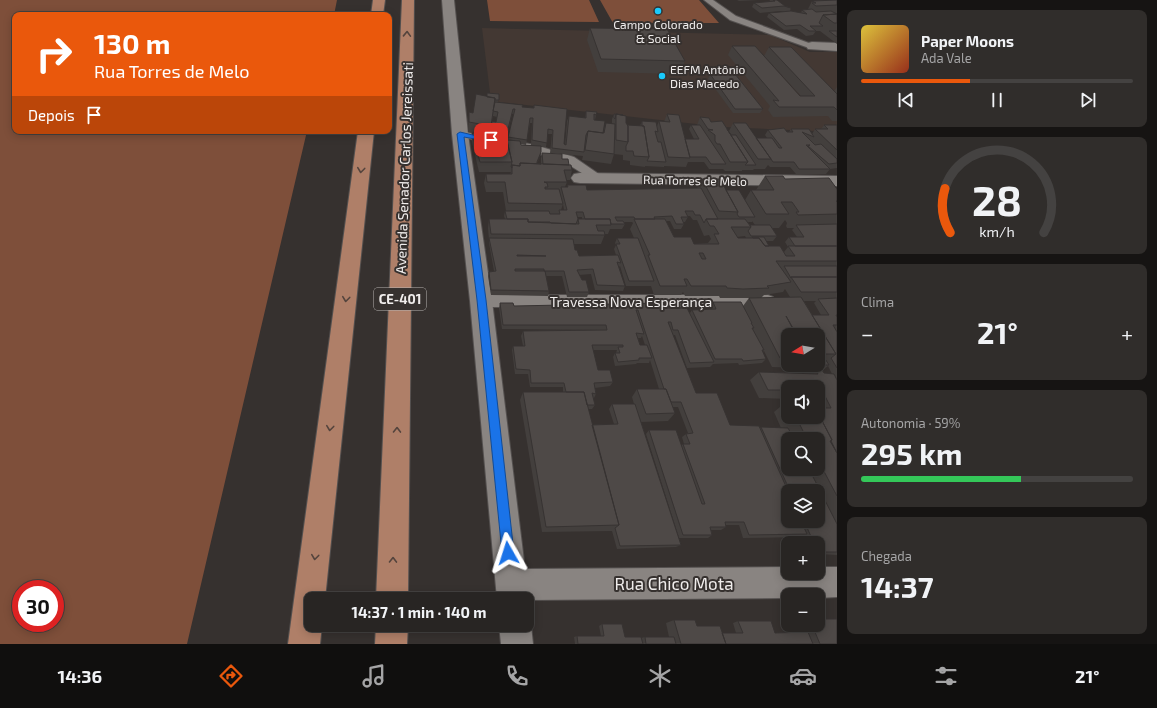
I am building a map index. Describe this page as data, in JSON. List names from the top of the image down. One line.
{"streets":{"main road":["Avenida Senador Carlos Jereissati","CE-401"],"street":["Rua Torres de Melo","Rua Chico Mota"],"lane":["Travessa Nova Esperança"]},"places":["Campo Colorado & Social","EEFM Antônio Dias Macedo"],"north":"left","page":{"turn":["130 m","Rua Torres de Melo"],"song":["Paper Moons","Ada Vale"],"then":"Depois","tile":["Clima",["Autonomia · 59%","295 km"],["Chegada","14:37"]],"heat":["−","21°","+"],"map_buttons":["+","−"],"limit":"30","trip":"14:37 · 1 min · 140 m","tabs":["14:36","21°"],"gauge":["28","km/h"]}}
